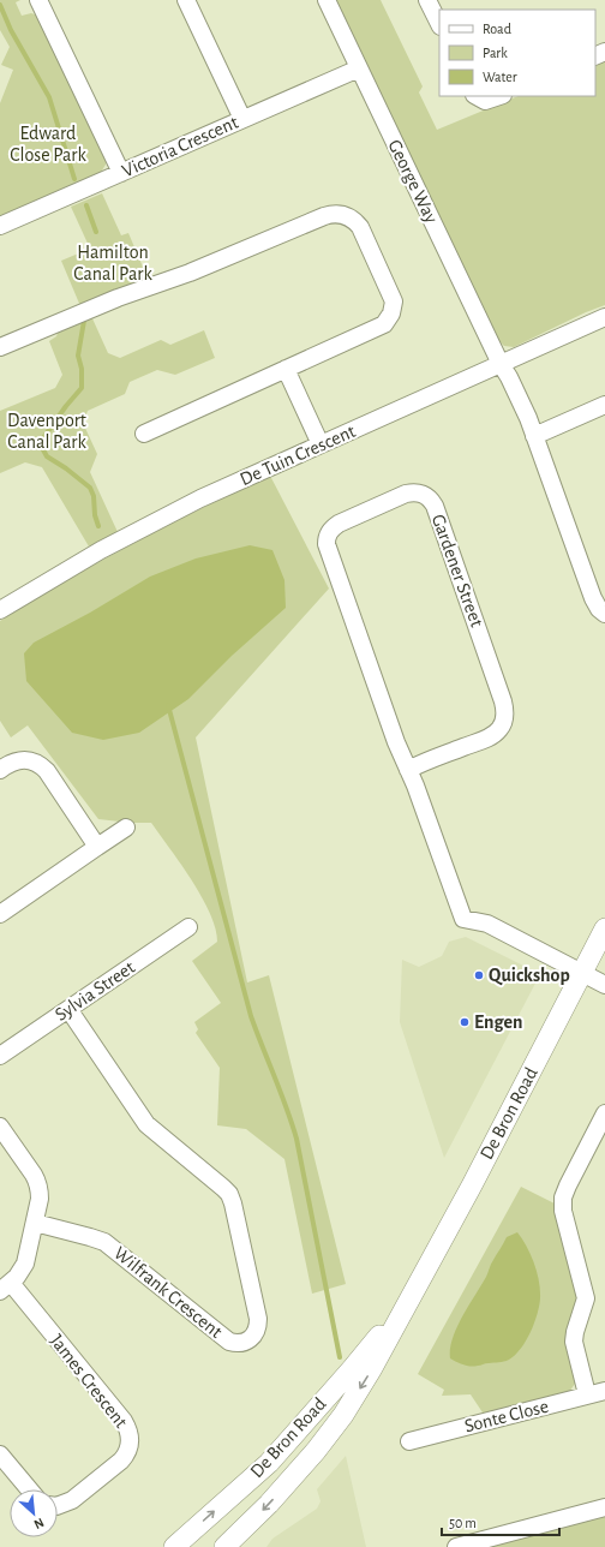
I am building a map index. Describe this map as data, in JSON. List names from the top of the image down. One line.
{"streets":{"street":["Victoria Crescent","George Way","De Tuin Crescent","Gardener Street","Sylvia Street","De Bron Road","Wilfrank Crescent","James Crescent","Sonte Close"]},"crossings":[["Victoria Crescent","George Way"],["George Way","De Tuin Crescent"],["Gardener Street","De Bron Road"],["Sylvia Street","Wilfrank Crescent"]],"parks":["Edward Close Park","Hamilton Canal Park","Davenport Canal Park"],"places":["Quickshop","Engen"],"legend":["Road","Park","Water"],"scale_bar":"50 m","north":"bottom right"}
